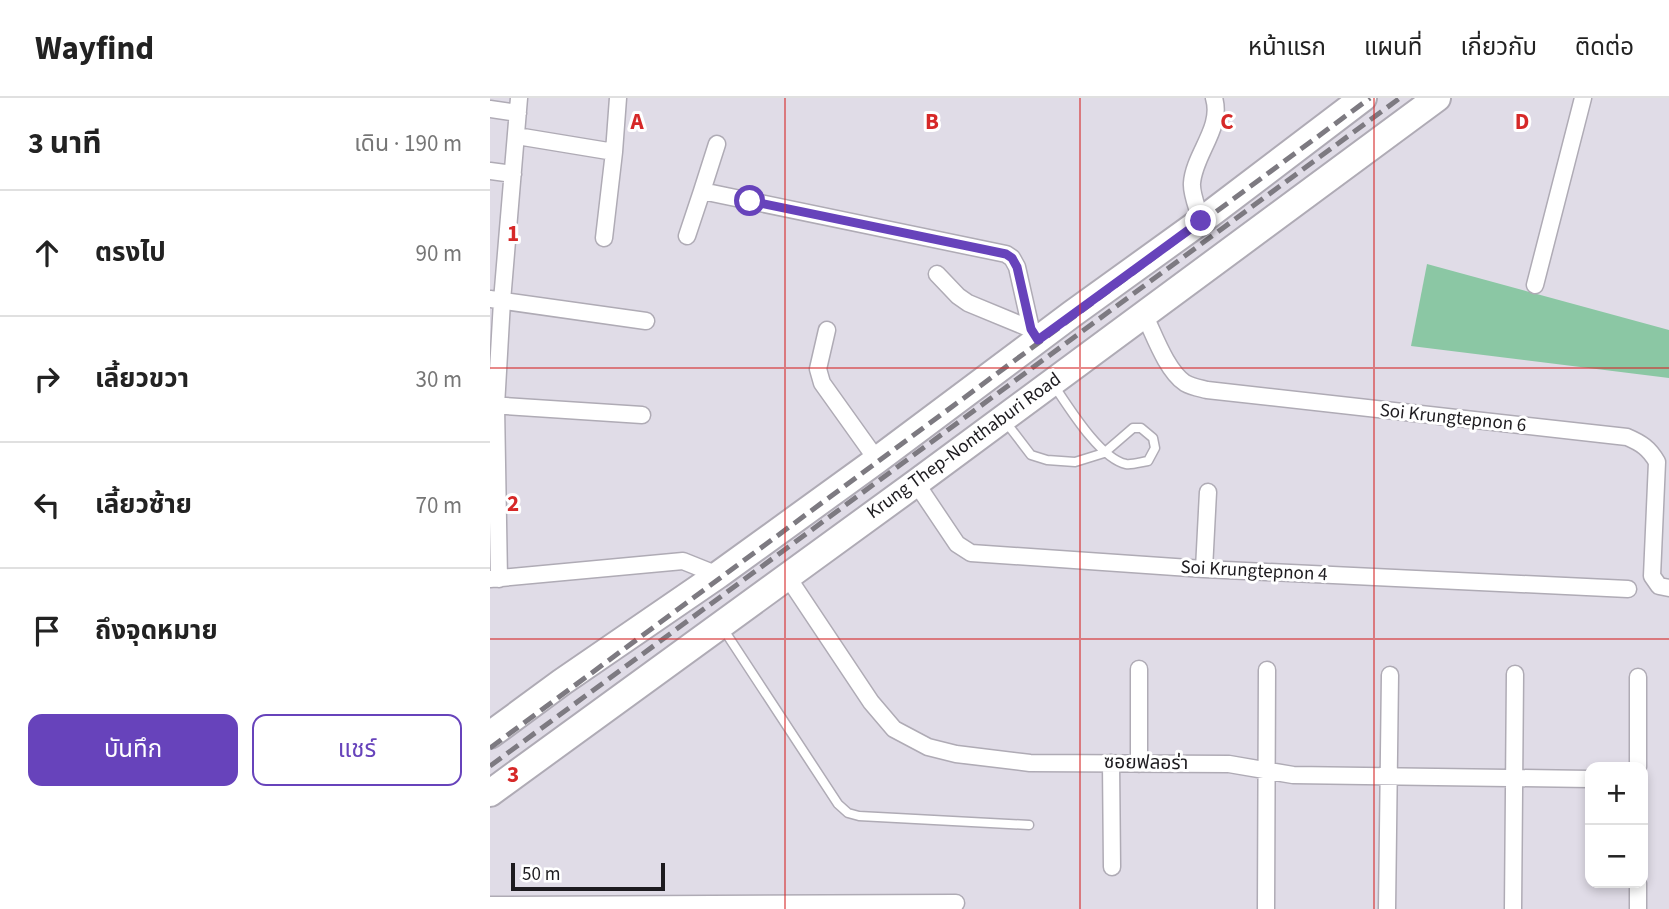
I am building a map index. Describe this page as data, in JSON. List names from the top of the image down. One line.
{"streets":{"main road":["Krung Thep-Nonthaburi Road"],"street":["Soi Krungtepnon 6","Soi Krungtepnon 4","ซอยฟลอร่า"]},"crossings":[["Soi Krungtepnon 6","Krung Thep-Nonthaburi Road"],["Krung Thep-Nonthaburi Road","Soi Krungtepnon 4"],["Krung Thep-Nonthaburi Road","ซอยฟลอร่า"]],"scale_bar":"50 m","page":{"header":"Wayfind","nav":["หน้าแรก","แผนที่","เกี่ยวกับ","ติดต่อ"],"heading":["3 นาที","เดิน · 190 m"],"list":[["ตรงไป","90 m"],["เลี้ยวขวา","30 m"],["เลี้ยวซ้าย","70 m"],"ถึงจุดหมาย"],"buttons":["บันทึก","แชร์"],"map_buttons":["+","−"],"scale":"50 m"},"grid":{"columns":["A","B","C","D"],"rows":["1","2","3"]}}
